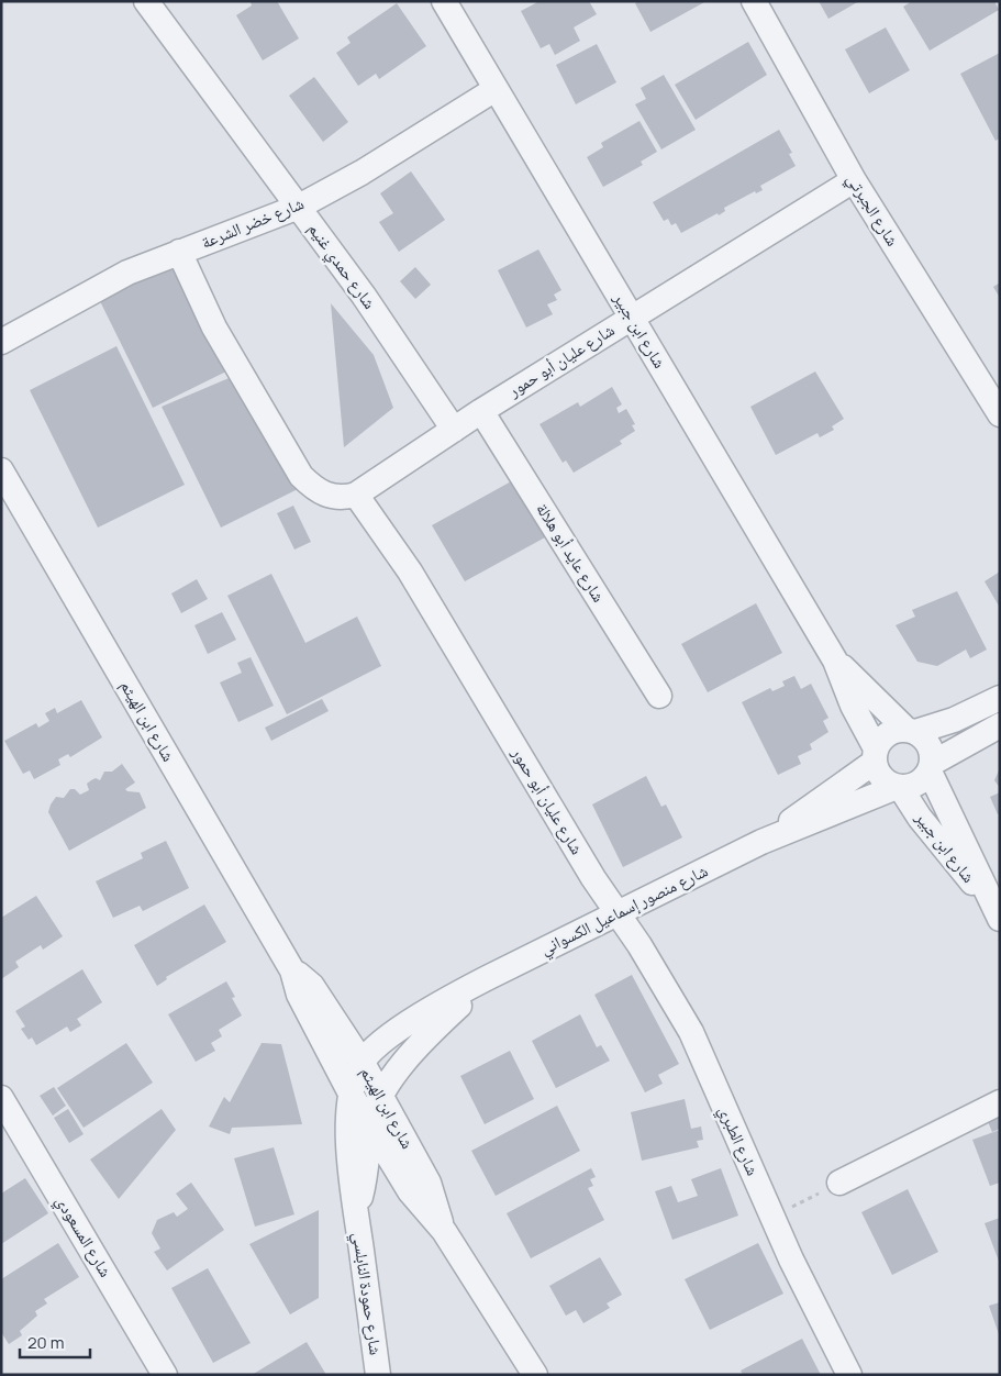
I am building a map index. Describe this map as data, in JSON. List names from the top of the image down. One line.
{"streets":{"street":["شارع الجبرتي","شارع خضر الشرعة","شارع حمدي غنيم","شارع ابن جبير","شارع عليان أبو حمور","شارع عايد أبو هلالة","شارع ابن الهيثم","شارع منصور إسماعيل الكسواني","شارع الطبري","شارع المسعودي","شارع حمودة النابلسي"]},"crossings":[["شارع الجبرتي","شارع عليان أبو حمور"],["شارع خضر الشرعة","شارع حمدي غنيم"],["شارع خضر الشرعة","شارع ابن جبير"],["شارع حمدي غنيم","شارع عليان أبو حمور"],["شارع ابن جبير","شارع عليان أبو حمور"],["شارع ابن جبير","شارع منصور إسماعيل الكسواني"],["شارع عليان أبو حمور","شارع عايد أبو هلالة"],["شارع عليان أبو حمور","شارع منصور إسماعيل الكسواني"],["شارع عليان أبو حمور","شارع الطبري"],["شارع ابن الهيثم","شارع منصور إسماعيل الكسواني"],["شارع ابن الهيثم","شارع حمودة النابلسي"],["شارع منصور إسماعيل الكسواني","شارع الطبري"],["شارع منصور إسماعيل الكسواني","شارع حمودة النابلسي"]],"scale_bar":"20 m"}
